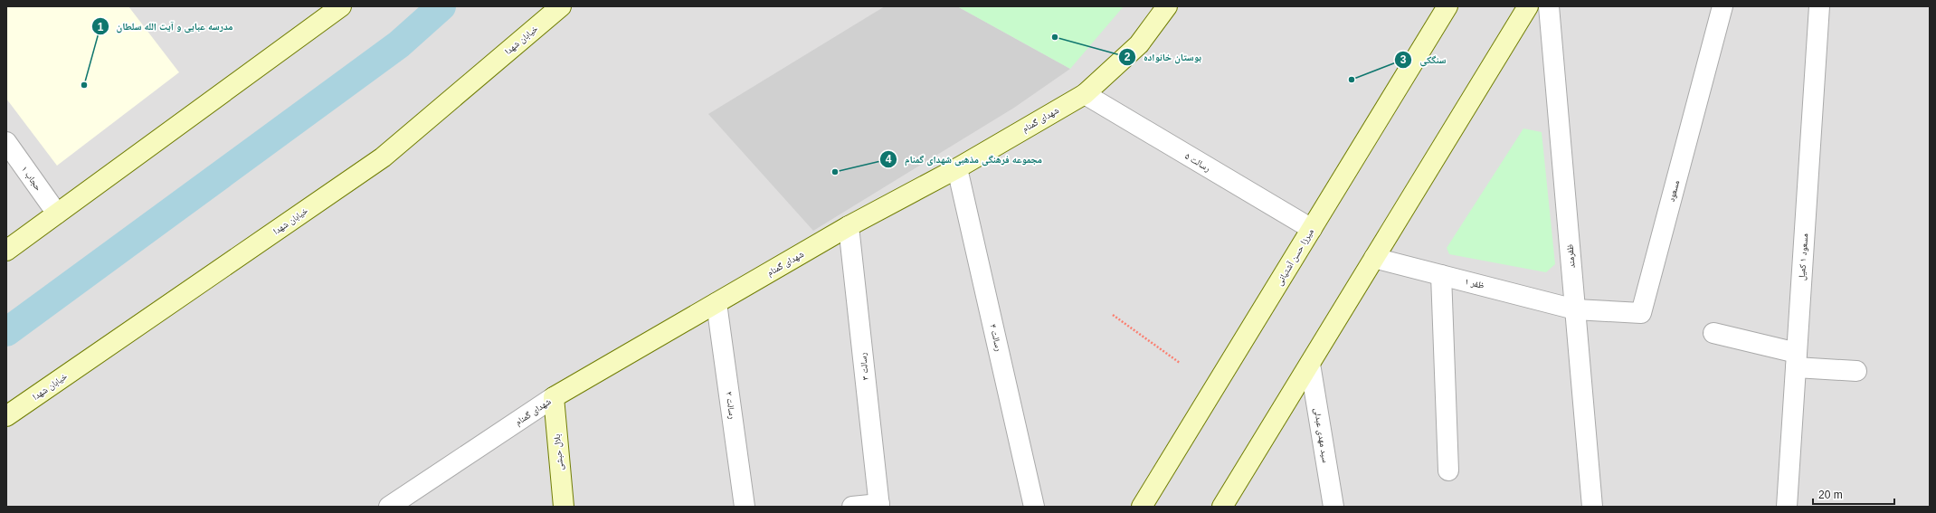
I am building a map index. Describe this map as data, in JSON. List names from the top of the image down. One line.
{"streets":{"main road":["خیابان شهدا","شهدای گمنام","میرزا حسن آشتیانی","بلال حبشی"],"street":["رسالت ۵","حجاب ۱","مسعود","ظفرمند","مسعود ۱ کمیل","ظفر ۱","رسالت ۴","رسالت ۳","رسالت ۲","سید مهدی عبدلی"]},"crossings":[["شهدای گمنام","رسالت ۵"],["شهدای گمنام","رسالت ۴"],["شهدای گمنام","رسالت ۳"],["شهدای گمنام","رسالت ۲"],["شهدای گمنام","بلال حبشی"],["رسالت ۵","میرزا حسن آشتیانی"],["مسعود","ظفرمند"],["مسعود","ظفر ۱"],["ظفرمند","ظفر ۱"]],"places":["بوستان خانواده","سنگکی","مدرسه عبایی و آیت الله سلطان","مجموعه فرهنگی مذهبی شهدای گمنام"],"scale_bar":"20 m"}
